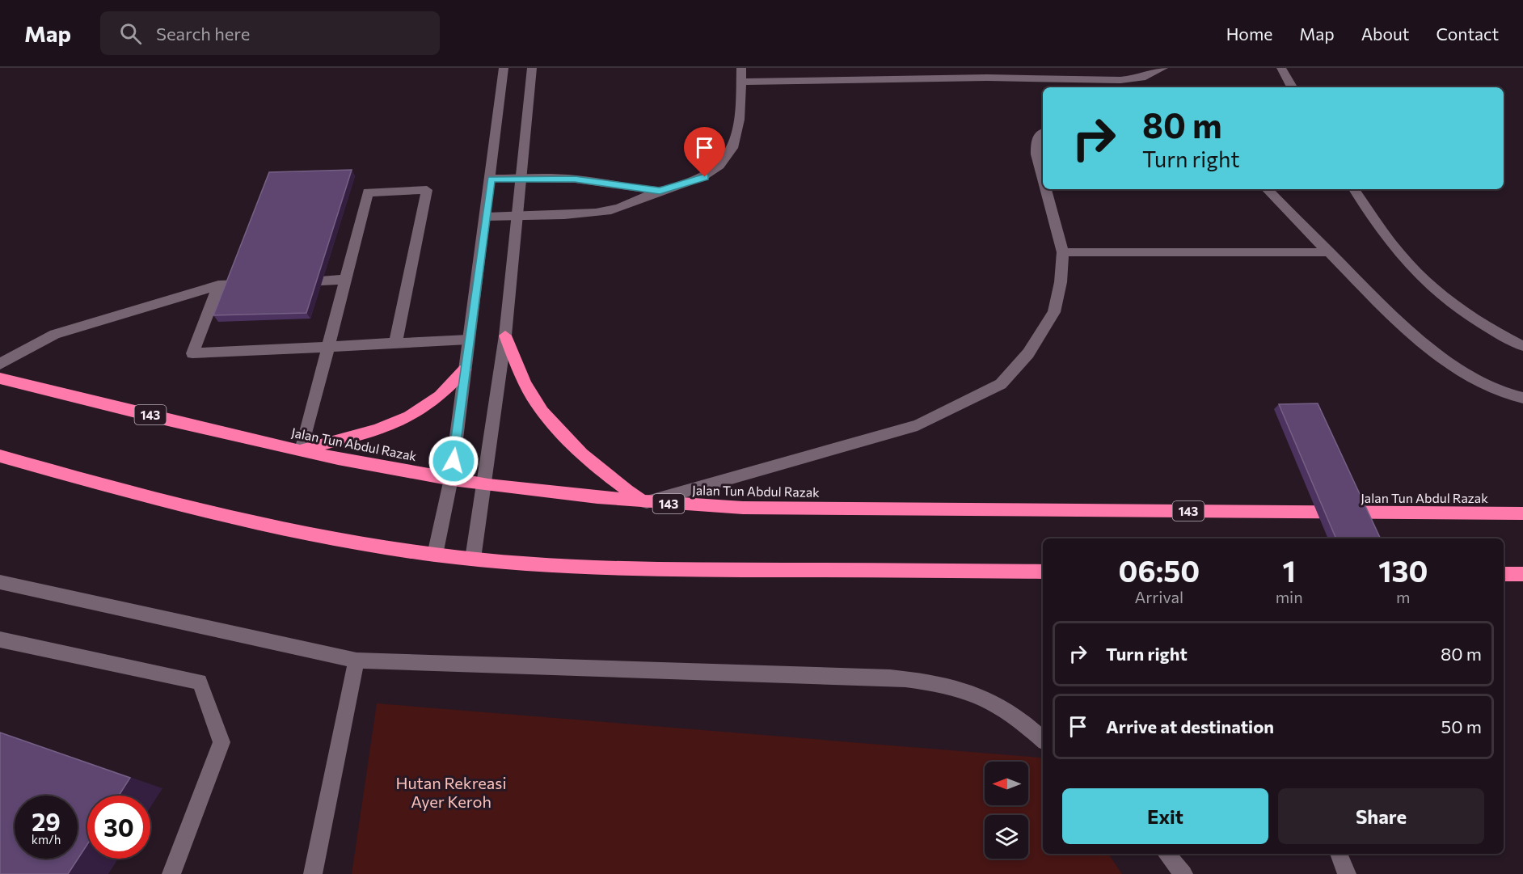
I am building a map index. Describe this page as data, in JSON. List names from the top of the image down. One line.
{"streets":{"highway":["143","Jalan Tun Abdul Razak"]},"parks":["Hutan Rekreasi Ayer Keroh"],"north":"left","page":{"header":"Map","search":"Search here","nav":["Home","Map","About","Contact"],"turn":["80 m","Turn right"],"eta":["06:50","Arrival","1","min","130","m"],"list":[{"name":"Turn right","value":"80 m"},{"name":"Arrive at destination","value":"50 m"}],"buttons":["Exit","Share"],"speed":"29 km/h","limit":"30"}}
